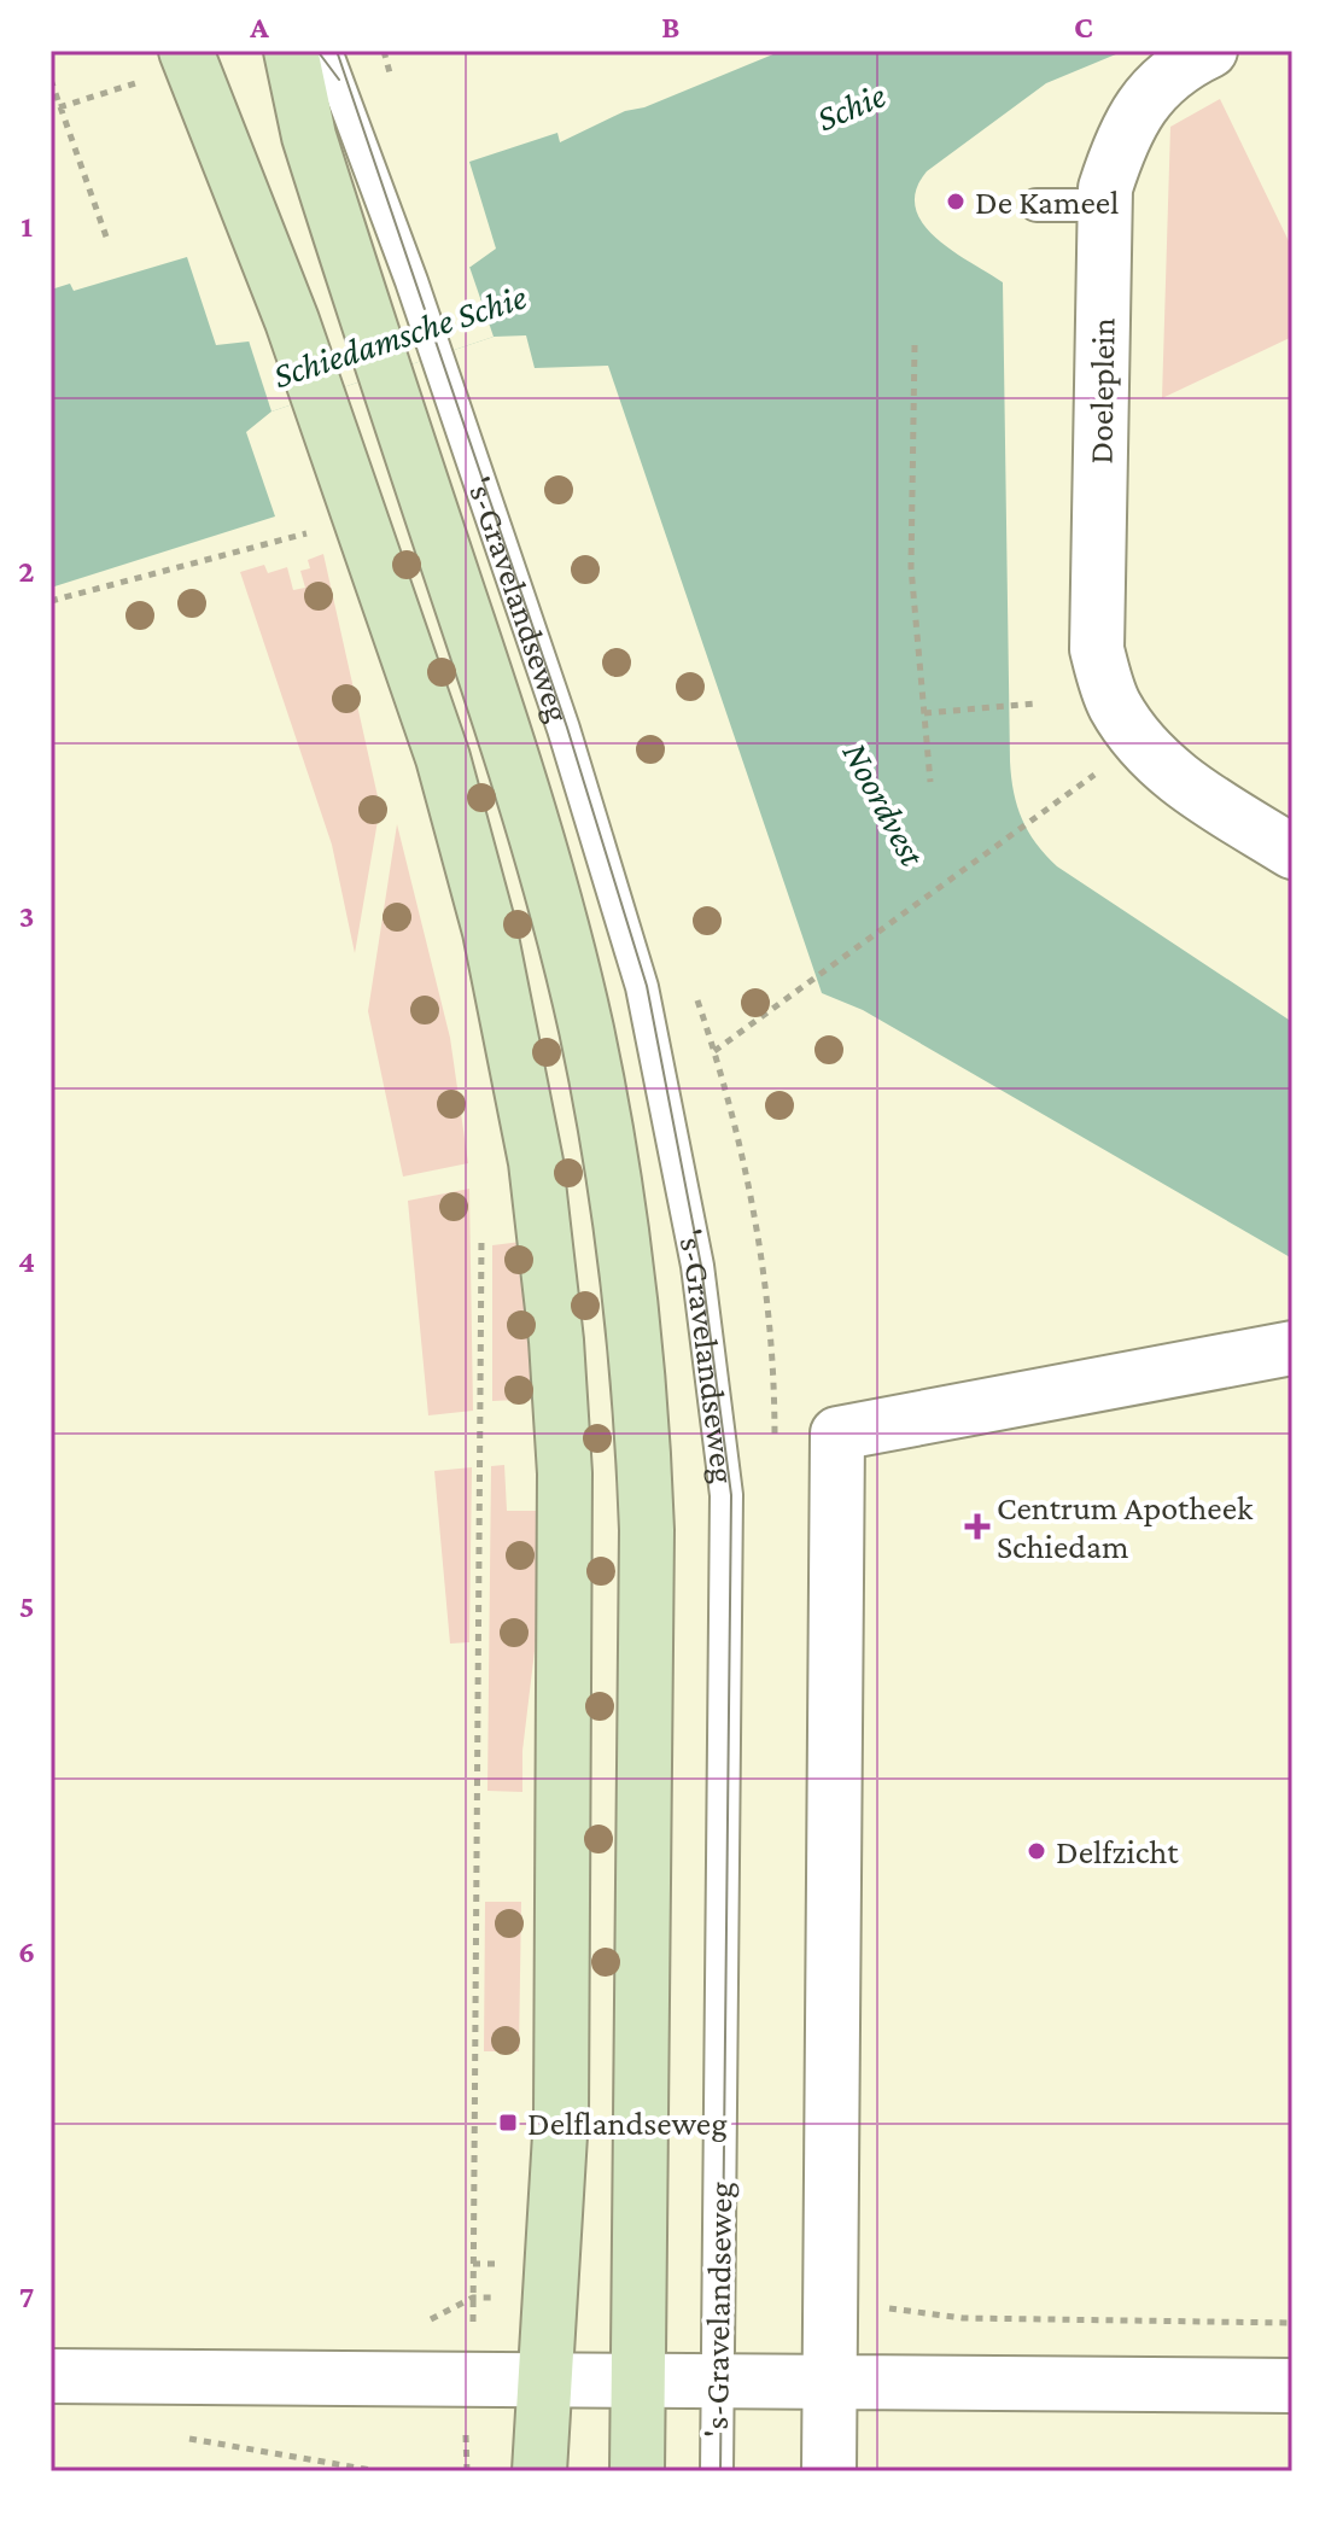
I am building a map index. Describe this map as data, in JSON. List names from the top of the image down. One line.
{"streets":{"main road":["'s-Gravelandseweg"],"street":["Doeleplein"]},"water":["Schie","Schiedamsche Schie","Noordvest"],"places":{"other":["De Kameel","Delfzicht"],"health":["Centrum Apotheek Schiedam"],"transit":["Delflandseweg"]},"grid":{"columns":["A","B","C"],"rows":["1","2","3","4","5","6","7"]}}
